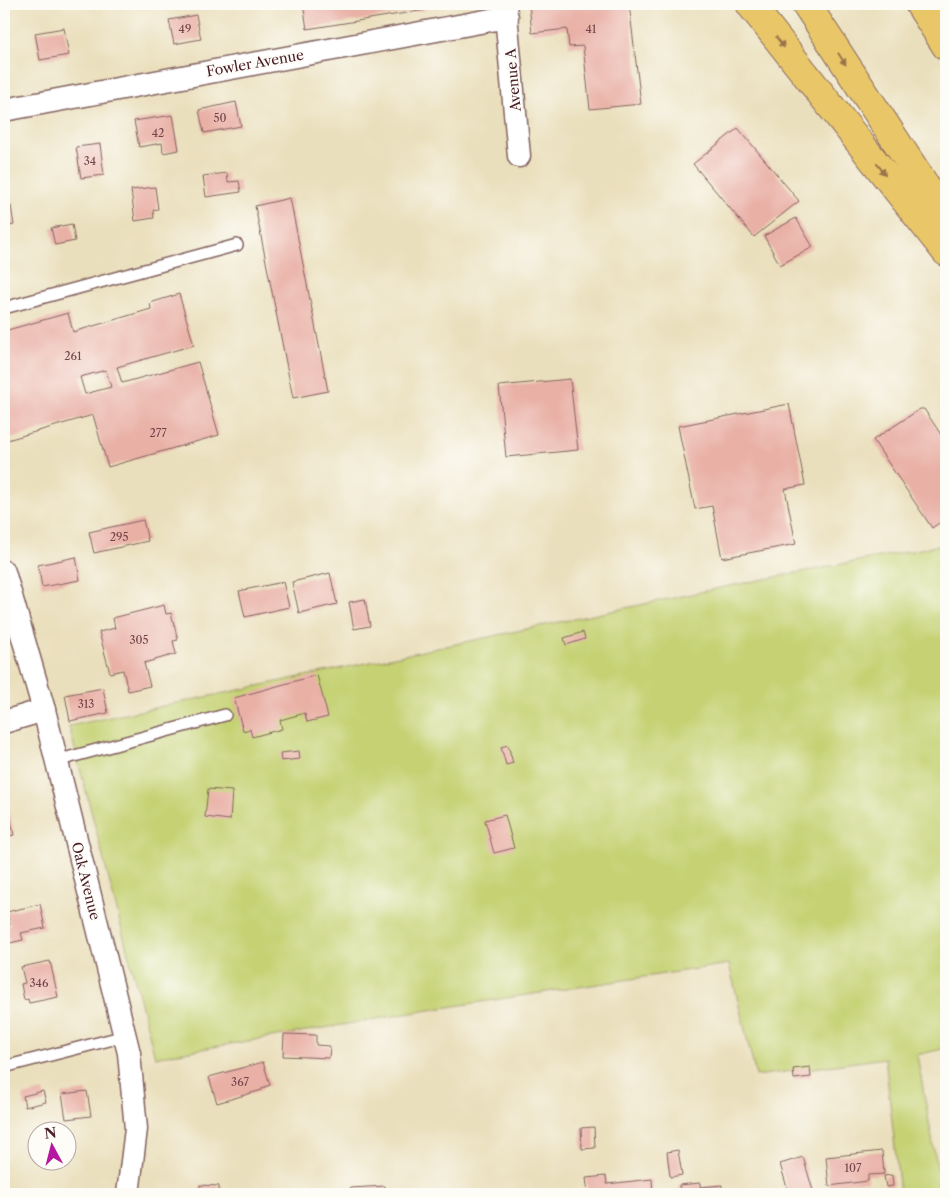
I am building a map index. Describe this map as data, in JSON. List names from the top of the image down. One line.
{"streets":{"street":["Fowler Avenue","Avenue A","Oak Avenue"]},"crossings":[["Fowler Avenue","Avenue A"]],"house_numbers":["49","41","50","42","34","261","277","295","305","313","346","367","107"],"north":"top"}
